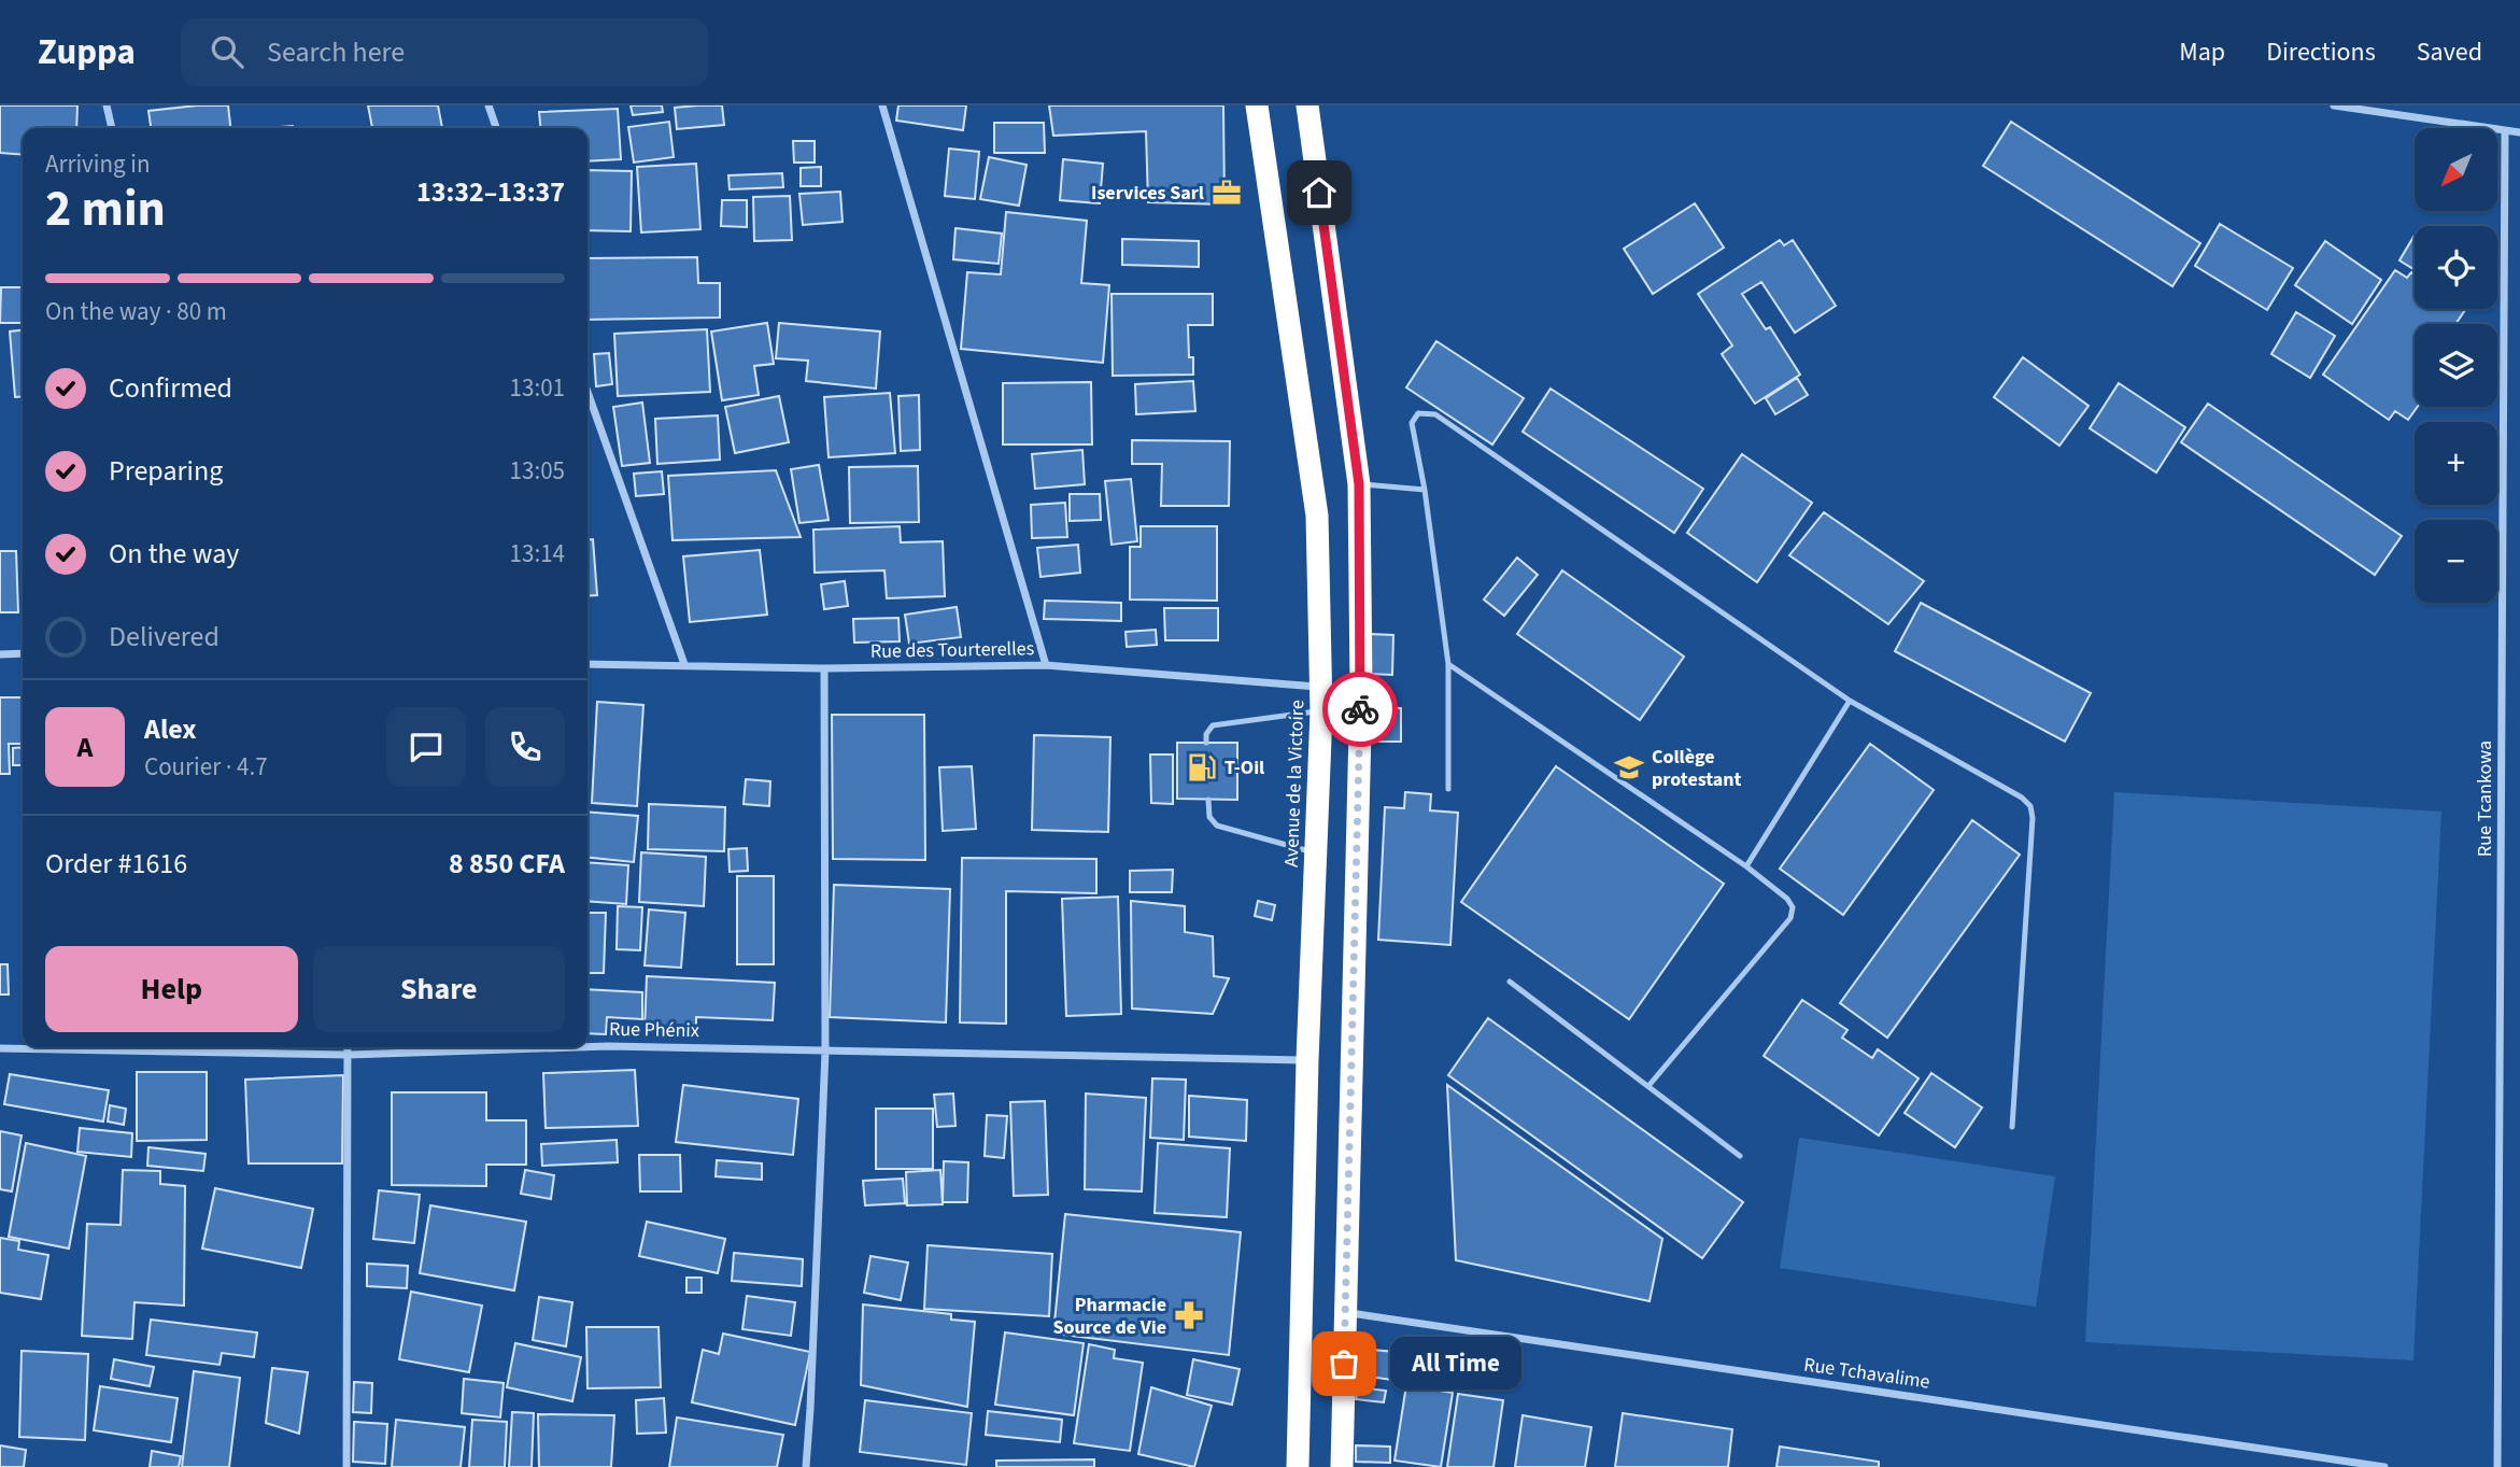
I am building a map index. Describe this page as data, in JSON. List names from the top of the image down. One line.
{"streets":{"highway":["Avenue de la Victoire"],"street":["Rue des Tourterelles","Rue Tcankowa","Rue Phénix","Rue Tchavalime"]},"crossings":[["Rue des Tourterelles","Avenue de la Victoire"],["Avenue de la Victoire","Rue Phénix"]],"places":{"office":["Iservices Sarl"],"fuel station":["T-Oil"],"school or university":["Collège protestant"],"pharmacy":["Pharmacie Source de Vie"],"other":["All Time"]},"north":"bottom left","page":{"header":"Zuppa","search":"Search here","nav":["Map","Directions","Saved"],"map_buttons":["+","−"],"heading":["2 min","Arriving in","13:32–13:37"],"panel":["Alex","Courier · 4.7","Order #1616","8 850 CFA"],"bar":"On the way · 80 m","list":[["Confirmed","13:01"],["Preparing","13:05"],["On the way","13:14"],"Delivered"],"round":"A","buttons":["Help","Share"],"bubble":"All Time"}}
